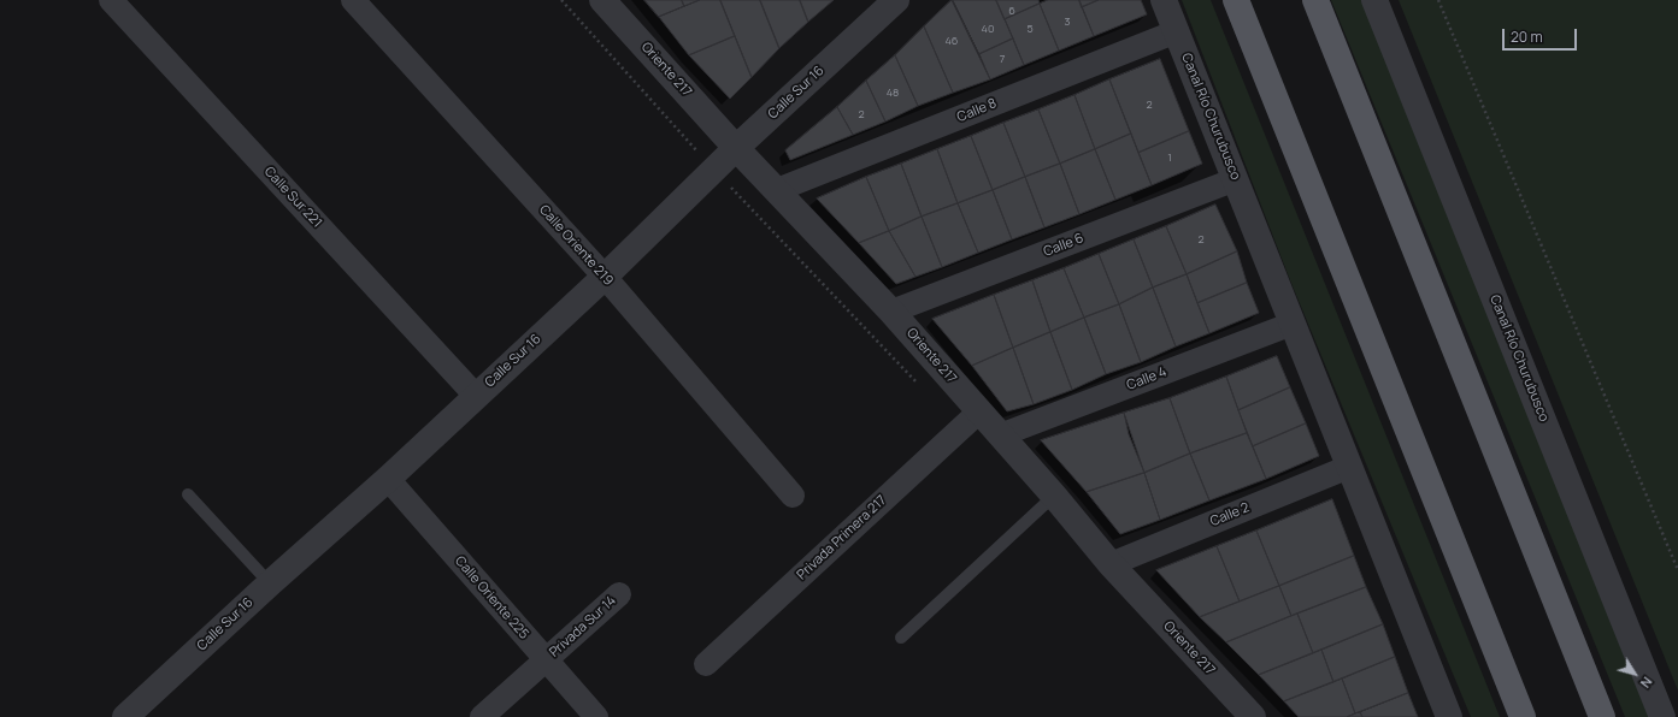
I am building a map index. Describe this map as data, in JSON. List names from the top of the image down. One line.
{"streets":{"street":["Oriente 217","Calle Sur 16","Calle 8","Canal Río Churubusco","Calle Sur 221","Calle Oriente 219","Calle 6","Calle 4","Calle 2","Privada Primera 217","Calle Oriente 225","Privada Sur 14"]},"crossings":[["Oriente 217","Calle Sur 16"],["Oriente 217","Calle 8"],["Oriente 217","Calle 6"],["Oriente 217","Calle 4"],["Oriente 217","Calle 2"],["Oriente 217","Privada Primera 217"],["Calle Sur 16","Calle Sur 221"],["Calle Sur 16","Calle Oriente 219"],["Calle Sur 16","Calle Oriente 225"],["Calle 8","Canal Río Churubusco"],["Canal Río Churubusco","Calle 6"],["Canal Río Churubusco","Calle 4"],["Canal Río Churubusco","Calle 2"],["Calle Oriente 225","Privada Sur 14"]],"house_numbers":["6","3","40","5","46","7","48","2","2","1","2"],"scale_bar":"20 m","north":"bottom right"}
